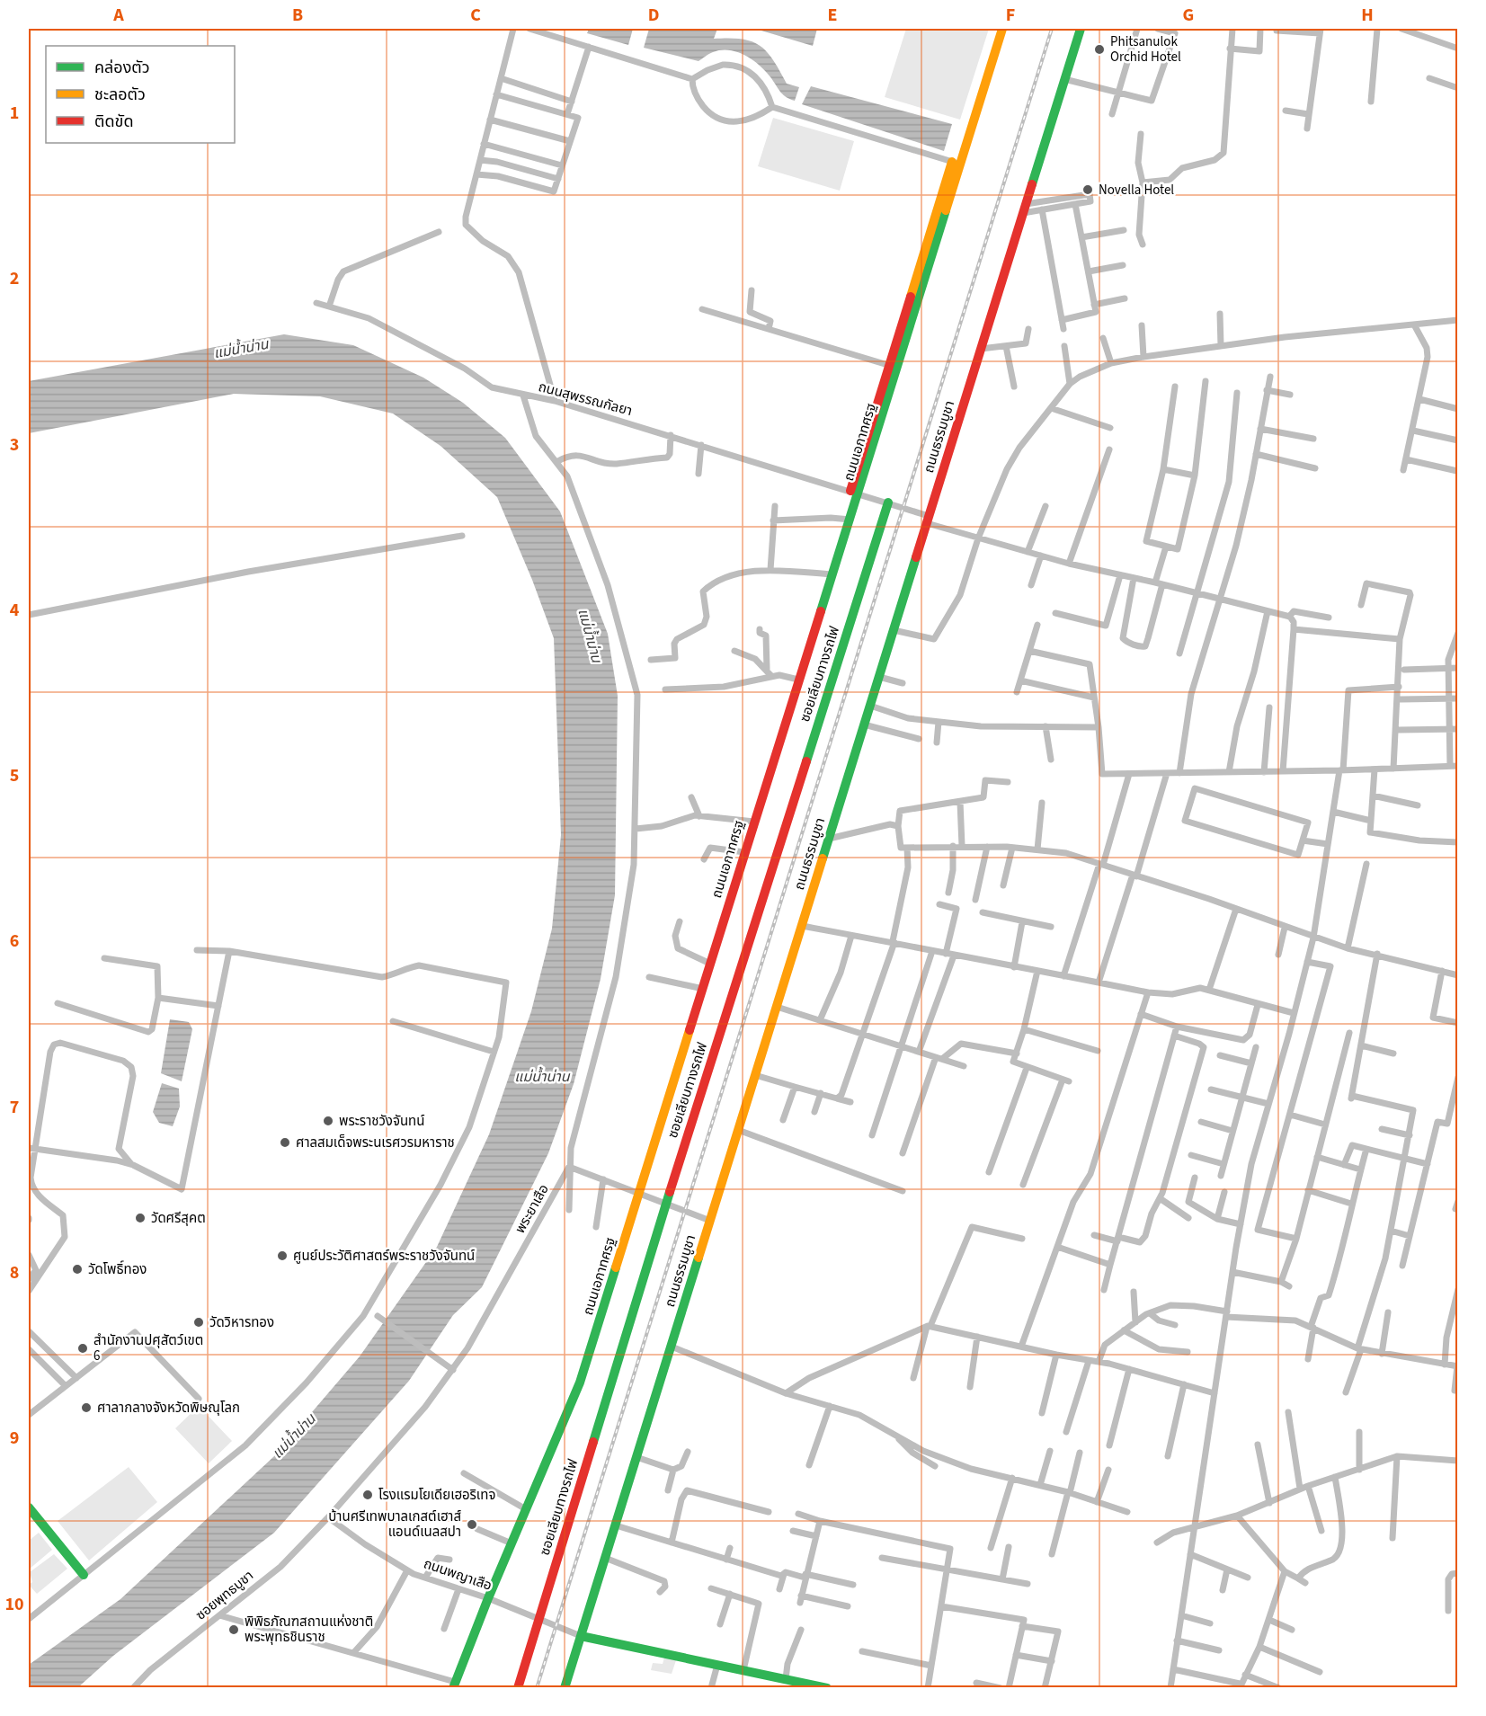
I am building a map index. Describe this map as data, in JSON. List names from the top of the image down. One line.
{"streets":{"main road":["ถนนธรรมบูชา","ถนนเอกาทศรฐ","ซอยเลียบทางรถไฟ","ถนนพญาเสือ"],"street":["ถนนสุพรรณกัลยา","พระยาเสือ","ซอยพุทธบูชา"]},"crossings":[["ถนนสุพรรณกัลยา","ถนนธรรมบูชา"],["ถนนสุพรรณกัลยา","ถนนเอกาทศรฐ"],["ถนนสุพรรณกัลยา","ซอยเลียบทางรถไฟ"],["ถนนธรรมบูชา","ถนนพญาเสือ"],["ถนนเอกาทศรฐ","ถนนพญาเสือ"],["ซอยเลียบทางรถไฟ","ถนนพญาเสือ"],["ถนนพญาเสือ","ซอยพุทธบูชา"]],"water":["แม่น้ำน่าน"],"places":["Phitsanulok Orchid Hotel","Novella Hotel","พระราชวังจันทน์","ศาลสมเด็จพระนเรศวรมหาราช","วัดศรีสุคต","ศูนย์ประวัติศาสตร์พระราชวังจันทน์","วัดโพธิ์ทอง","วัดวิหารทอง","สำนักงานปศุสัตว์เขต 6","ศาลากลางจังหวัดพิษณุโลก","โรงแรมโยเดียเฮอริเทจ","บ้านศรีเทพบาลเกสต์เฮาส์ แอนด์เนลสปา","พิพิธภัณฑสถานแห่งชาติ พระพุทธชินราช"],"legend":["คล่องตัว","ชะลอตัว","ติดขัด"],"grid":{"columns":["A","B","C","D","E","F","G","H"],"rows":["1","2","3","4","5","6","7","8","9","10"]}}
